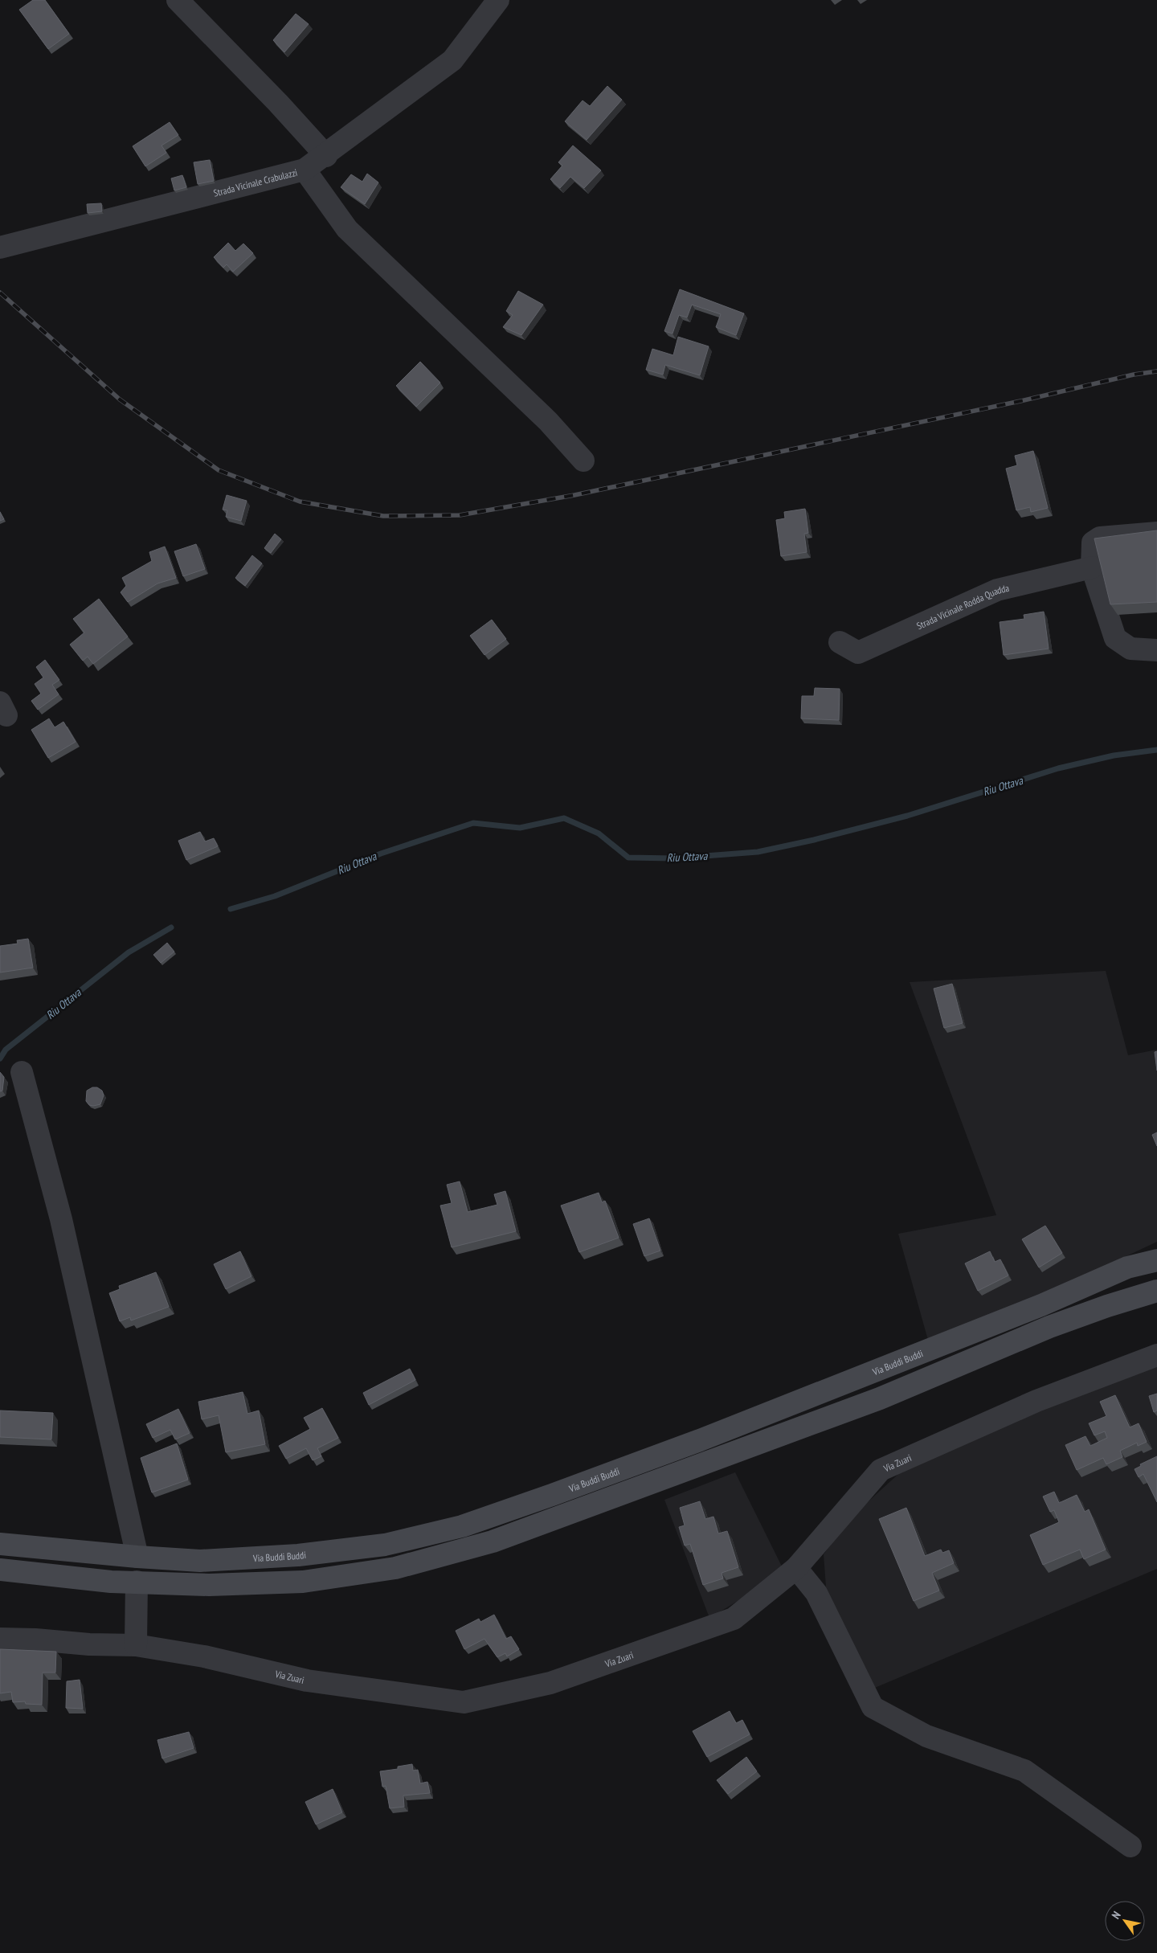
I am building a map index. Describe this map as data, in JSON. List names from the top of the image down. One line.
{"streets":{"main road":["Via Buddi Buddi"],"street":["Strada Vicinale Crabulazzi","Strada Vicinale Rodda Quadda","Via Zuari"]},"water":["Riu Ottava"],"north":"top left"}
